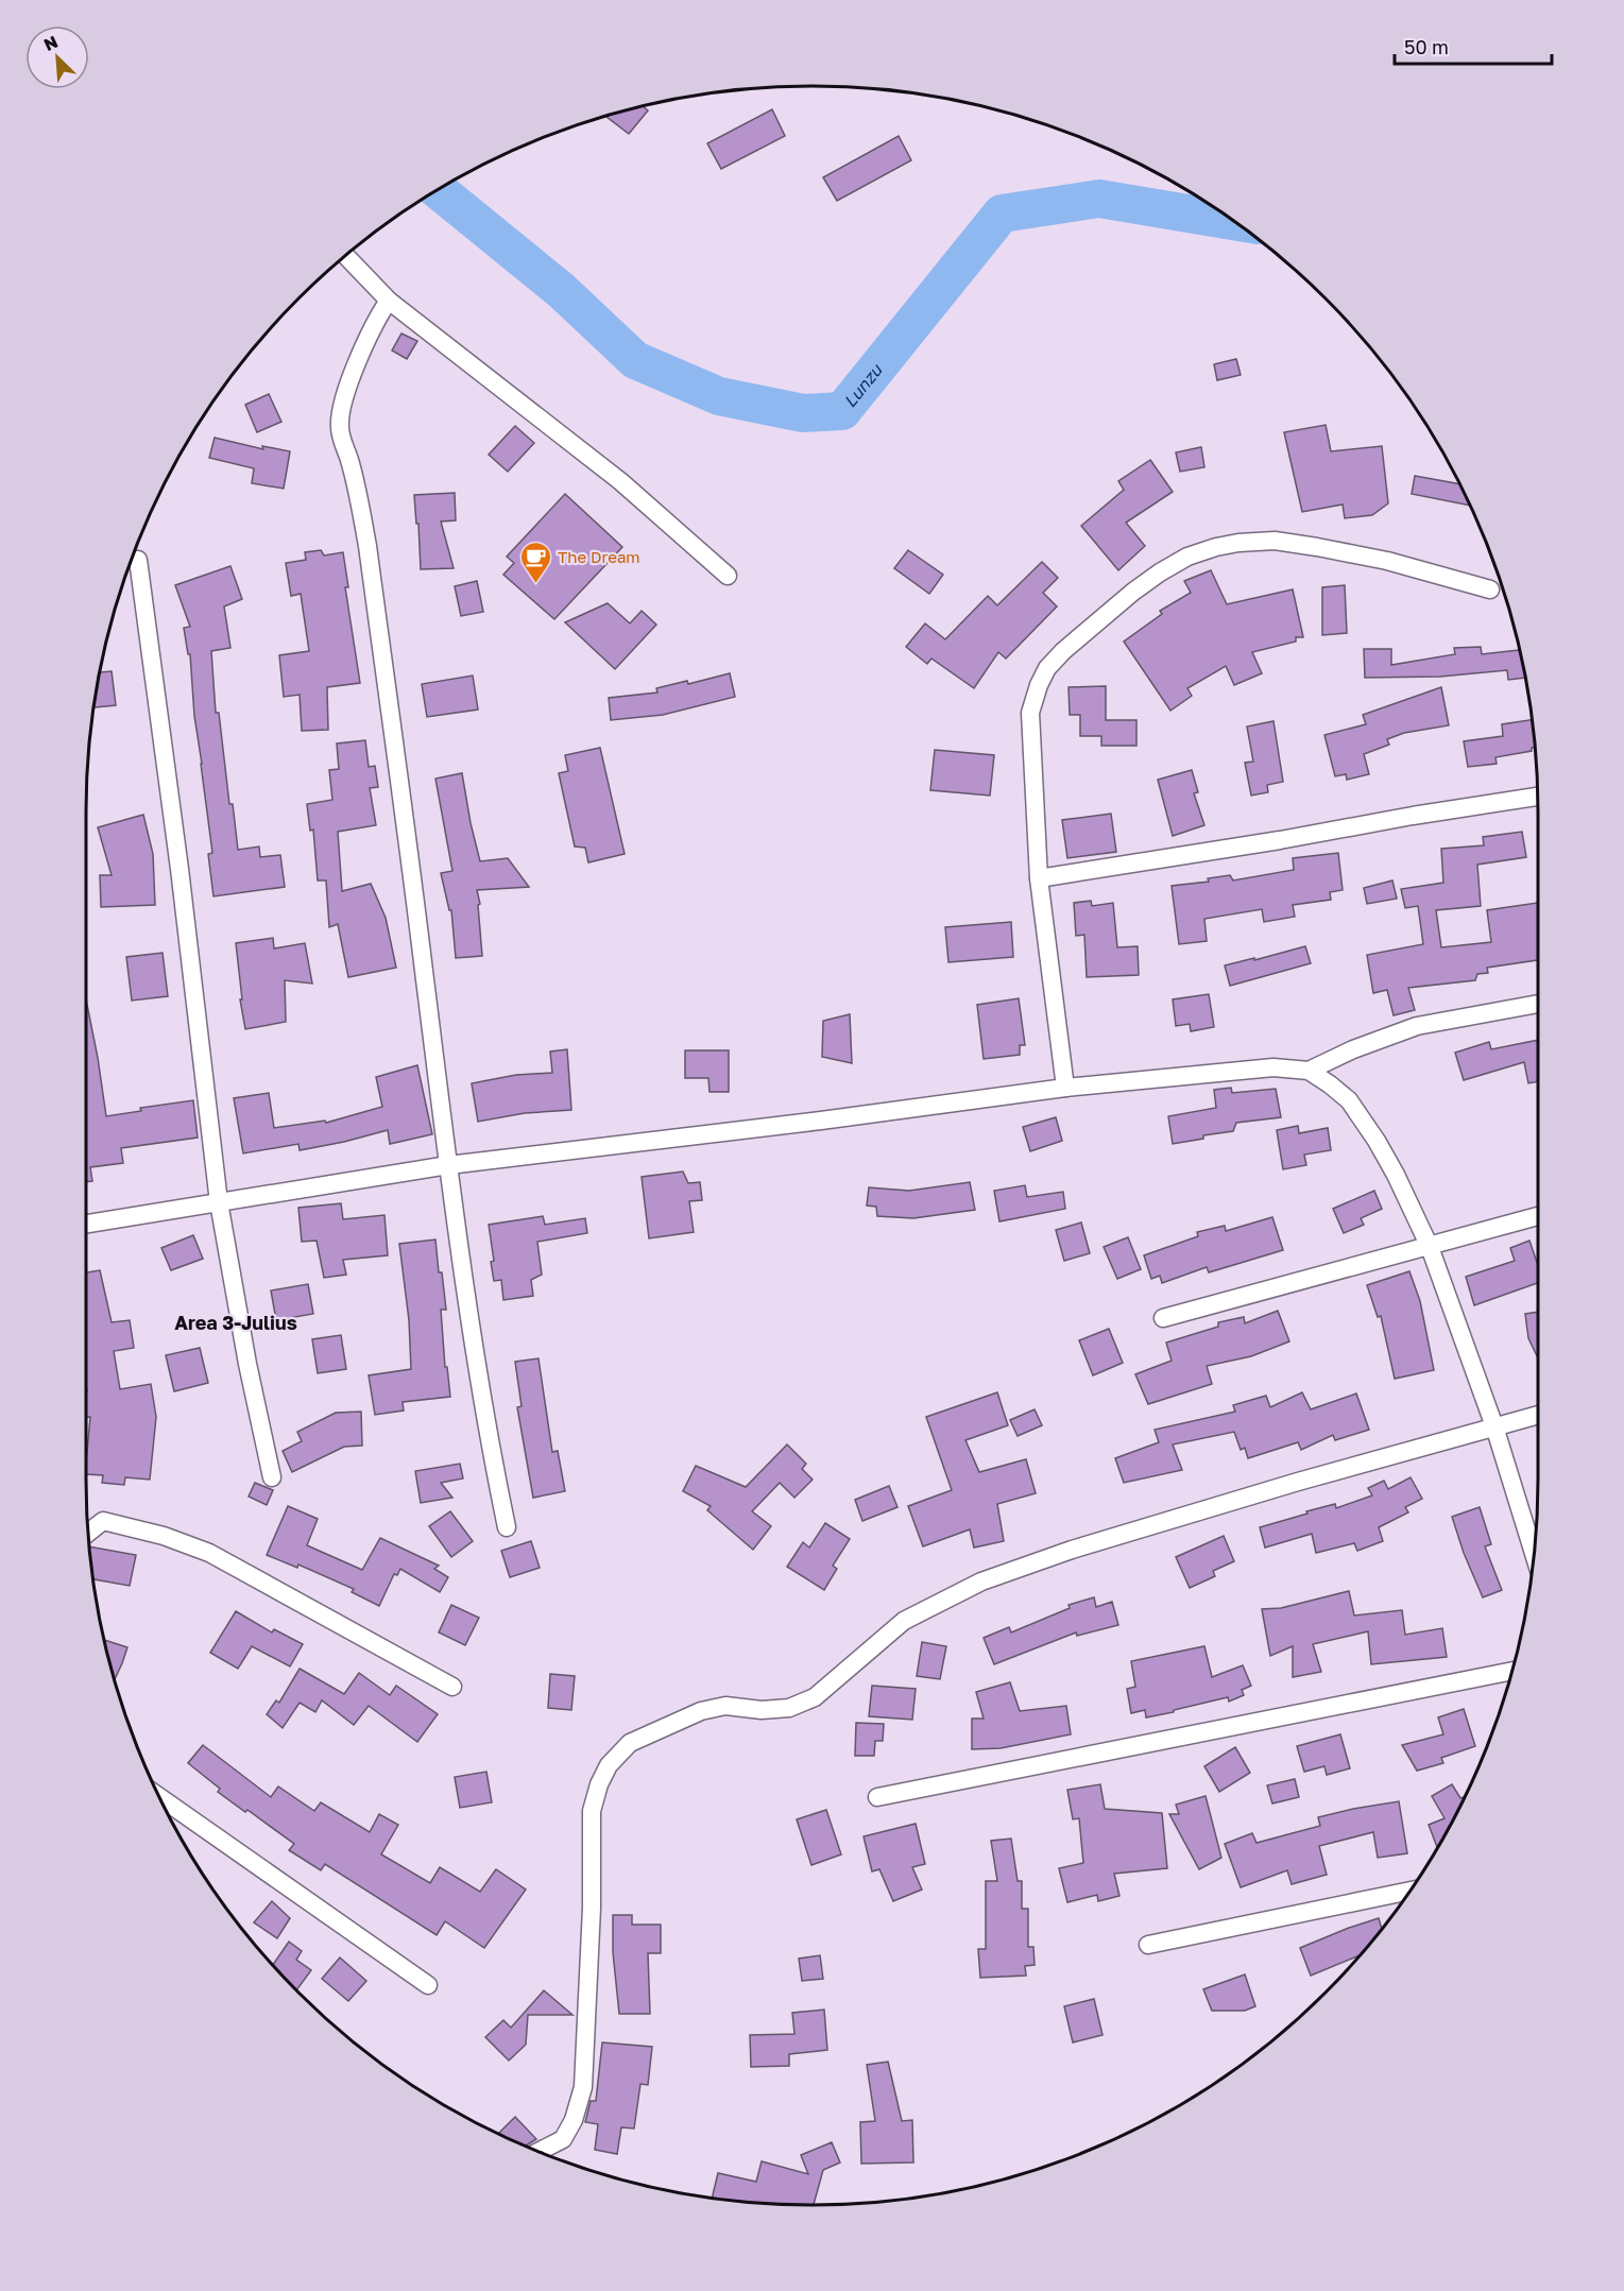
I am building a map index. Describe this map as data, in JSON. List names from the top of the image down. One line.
{"districts":["Area 3-Julius"],"water":["Lunzu"],"places":{"cafe":["The Dream"]},"scale_bar":"50 m","north":"top left"}
